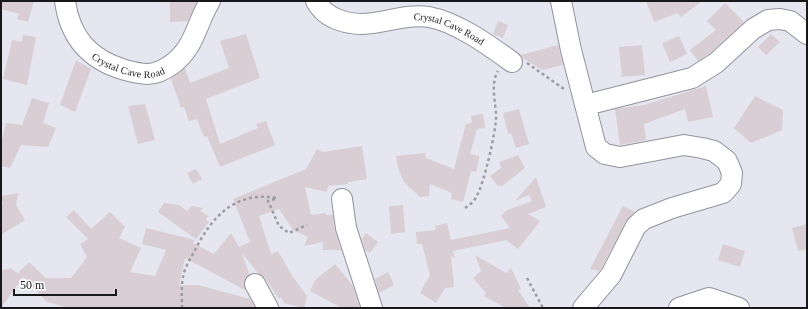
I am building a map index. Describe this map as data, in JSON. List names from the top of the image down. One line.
{"streets":{"street":["Crystal Cave Road"]},"scale_bar":"50 m"}
